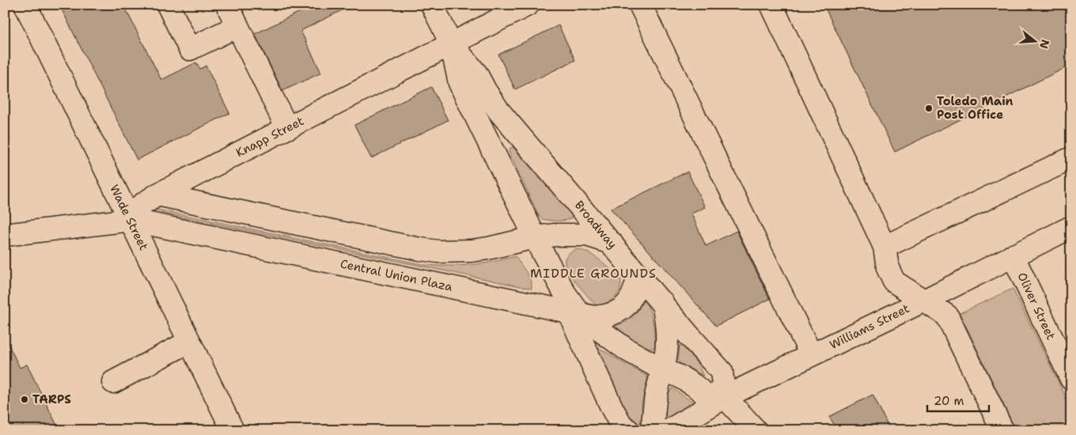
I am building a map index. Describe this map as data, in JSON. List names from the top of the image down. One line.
{"streets":{"street":["Knapp Street","Wade Street","Broadway","Central Union Plaza","Oliver Street","Williams Street"]},"crossings":[["Knapp Street","Wade Street"],["Knapp Street","Broadway"],["Knapp Street","Central Union Plaza"],["Wade Street","Central Union Plaza"],["Broadway","Central Union Plaza"],["Broadway","Williams Street"],["Oliver Street","Williams Street"]],"districts":["MIDDLE GROUNDS"],"places":["Toledo Main Post Office","TARPS"],"scale_bar":"20 m","north":"right"}
